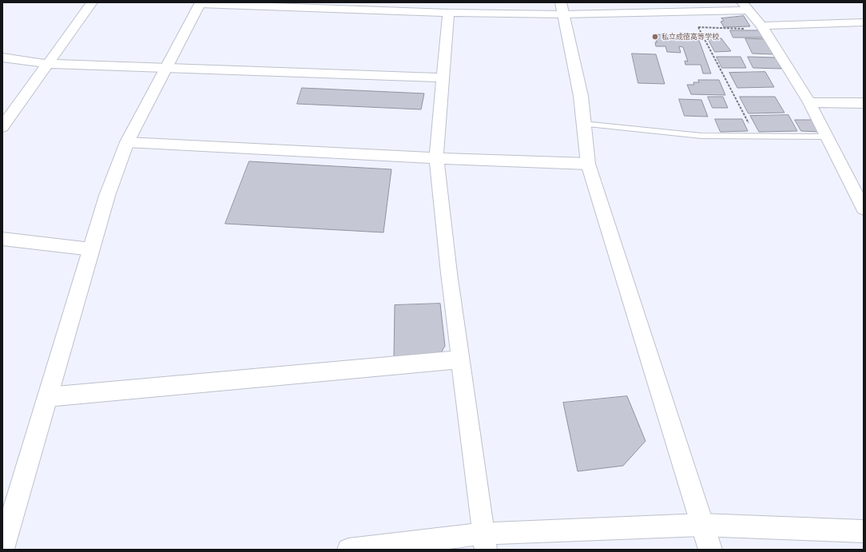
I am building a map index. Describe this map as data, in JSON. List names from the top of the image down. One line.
{"places":["私立成徳高等学校"]}
